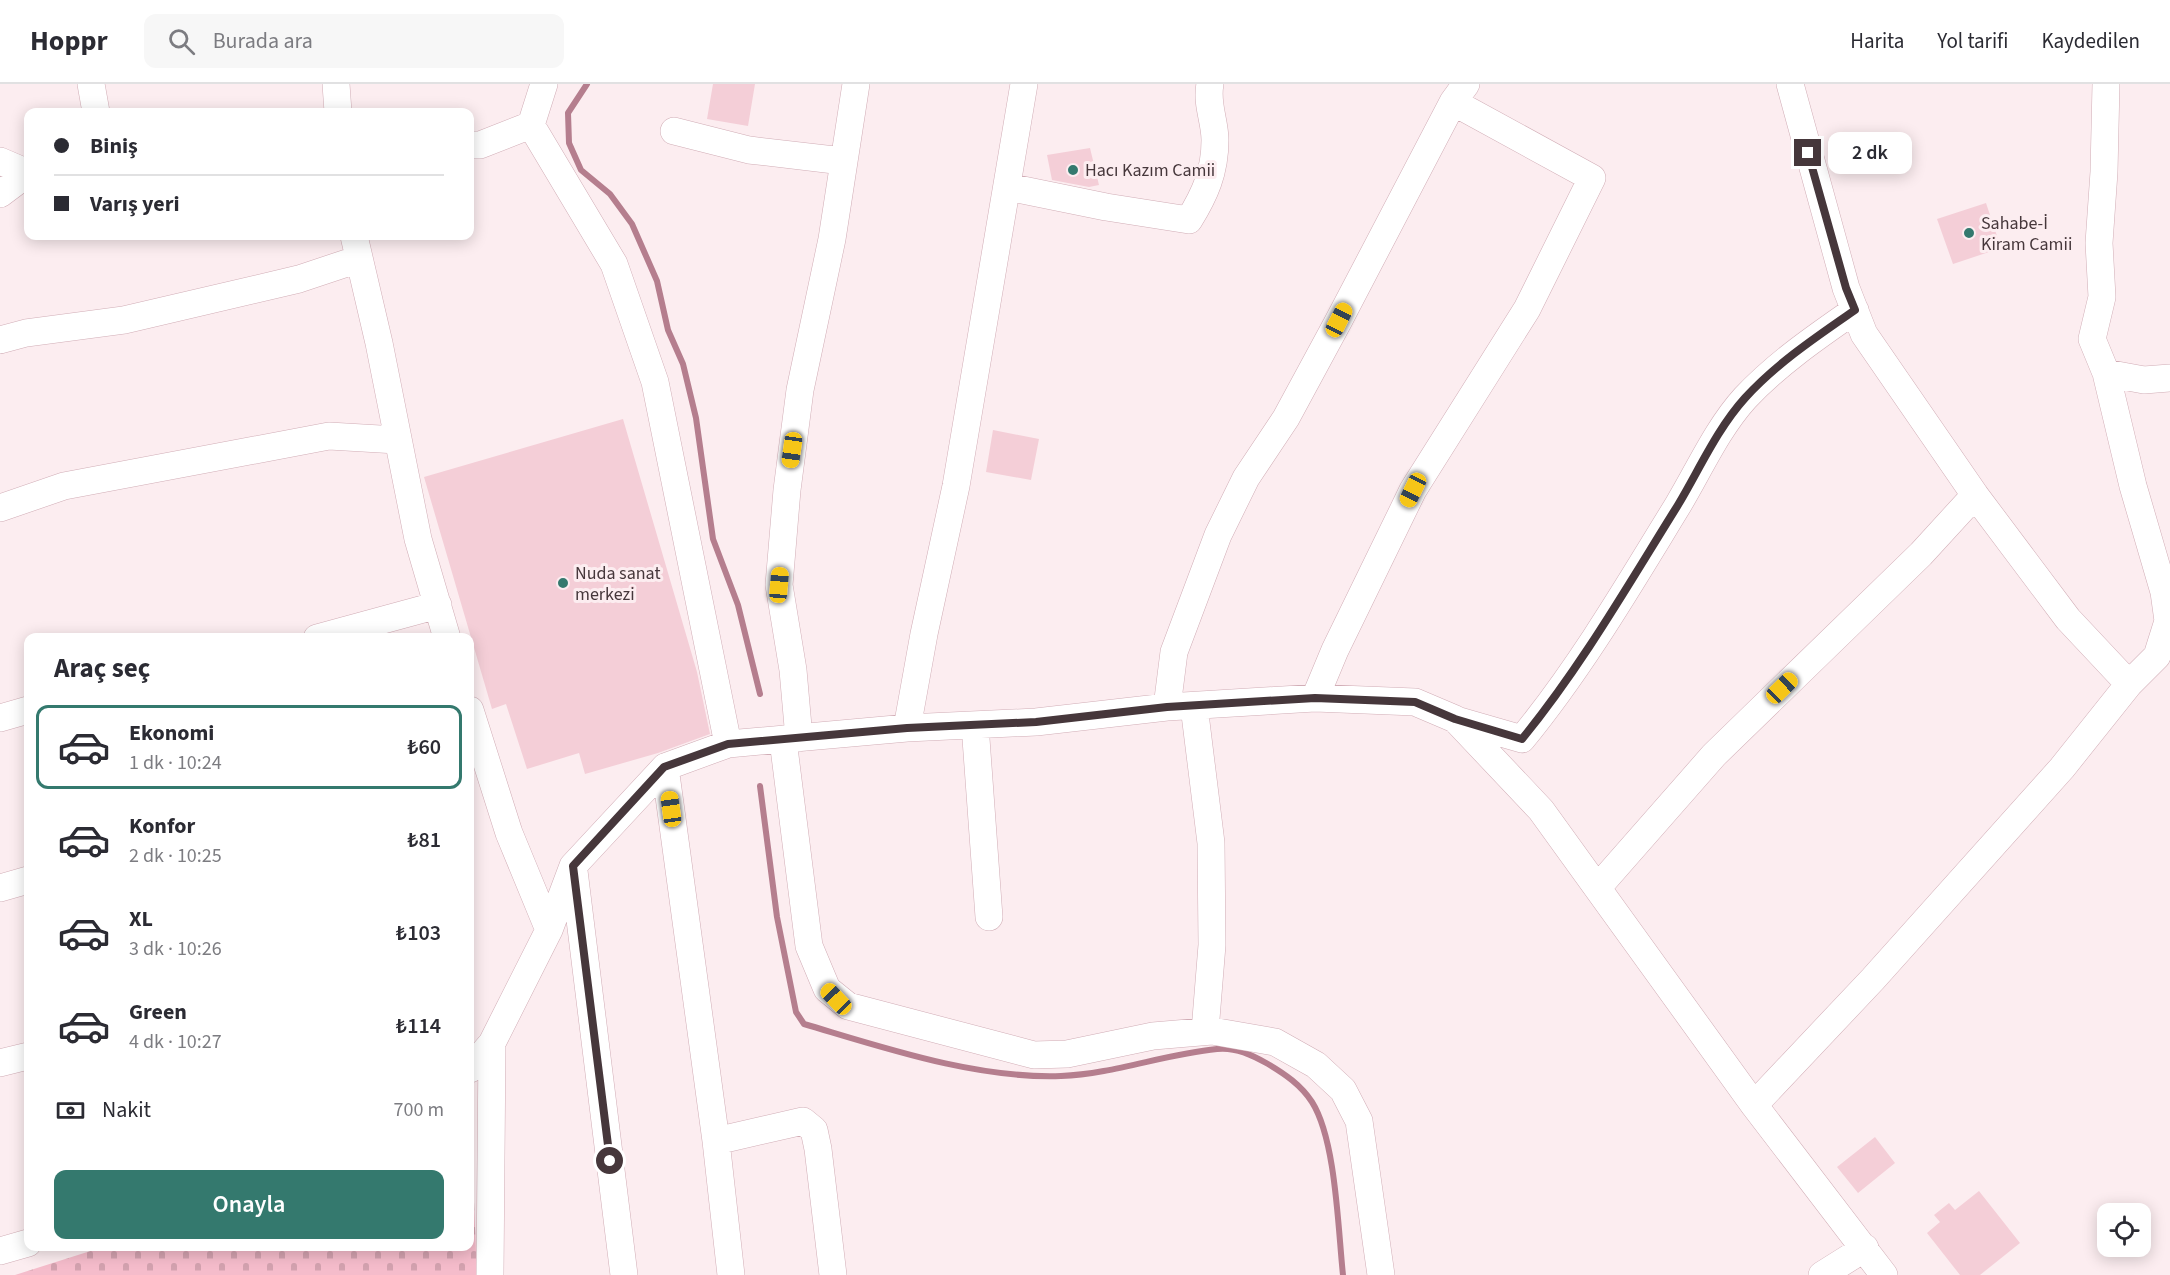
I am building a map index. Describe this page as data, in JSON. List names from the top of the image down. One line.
{"places":["Hacı Kazım Camii","Sahabe-İ Kiram Camii","Nuda sanat merkezi"],"page":{"header":"Hoppr","search":"Burada ara","nav":["Harita","Yol tarifi","Kaydedilen"],"banner":["Biniş","Varış yeri"],"bubble":"2 dk","heading":"Araç seç","list":[{"name":"Ekonomi","note":"1 dk · 10:24","value":"₺60"},{"name":"Konfor","note":"2 dk · 10:25","value":"₺81"},{"name":"XL","note":"3 dk · 10:26","value":"₺103"},{"name":"Green","note":"4 dk · 10:27","value":"₺114"}],"pay":["Nakit","700 m"],"buttons":"Onayla"}}
